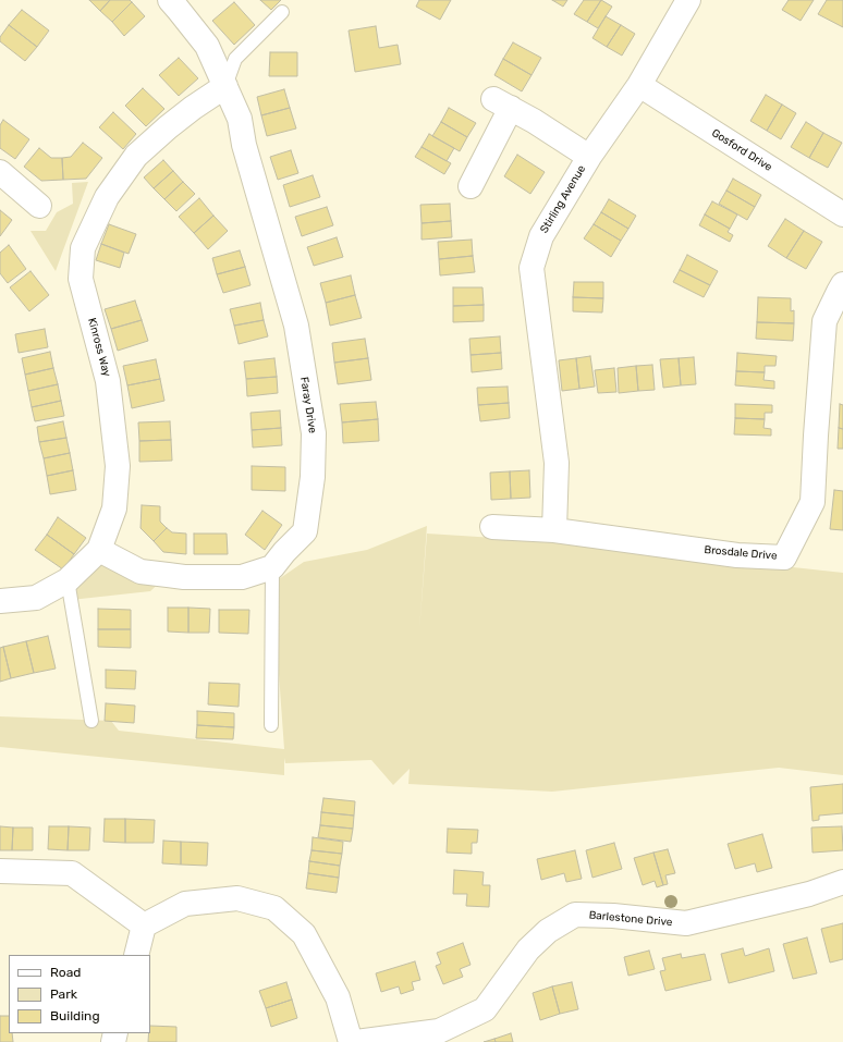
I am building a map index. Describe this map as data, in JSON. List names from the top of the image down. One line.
{"streets":{"street":["Gosford Drive","Stirling Avenue","Kinross Way","Faray Drive","Brosdale Drive","Barlestone Drive"]},"crossings":[["Gosford Drive","Stirling Avenue"],["Stirling Avenue","Brosdale Drive"],["Kinross Way","Faray Drive"]],"legend":["Road","Park","Building"]}
